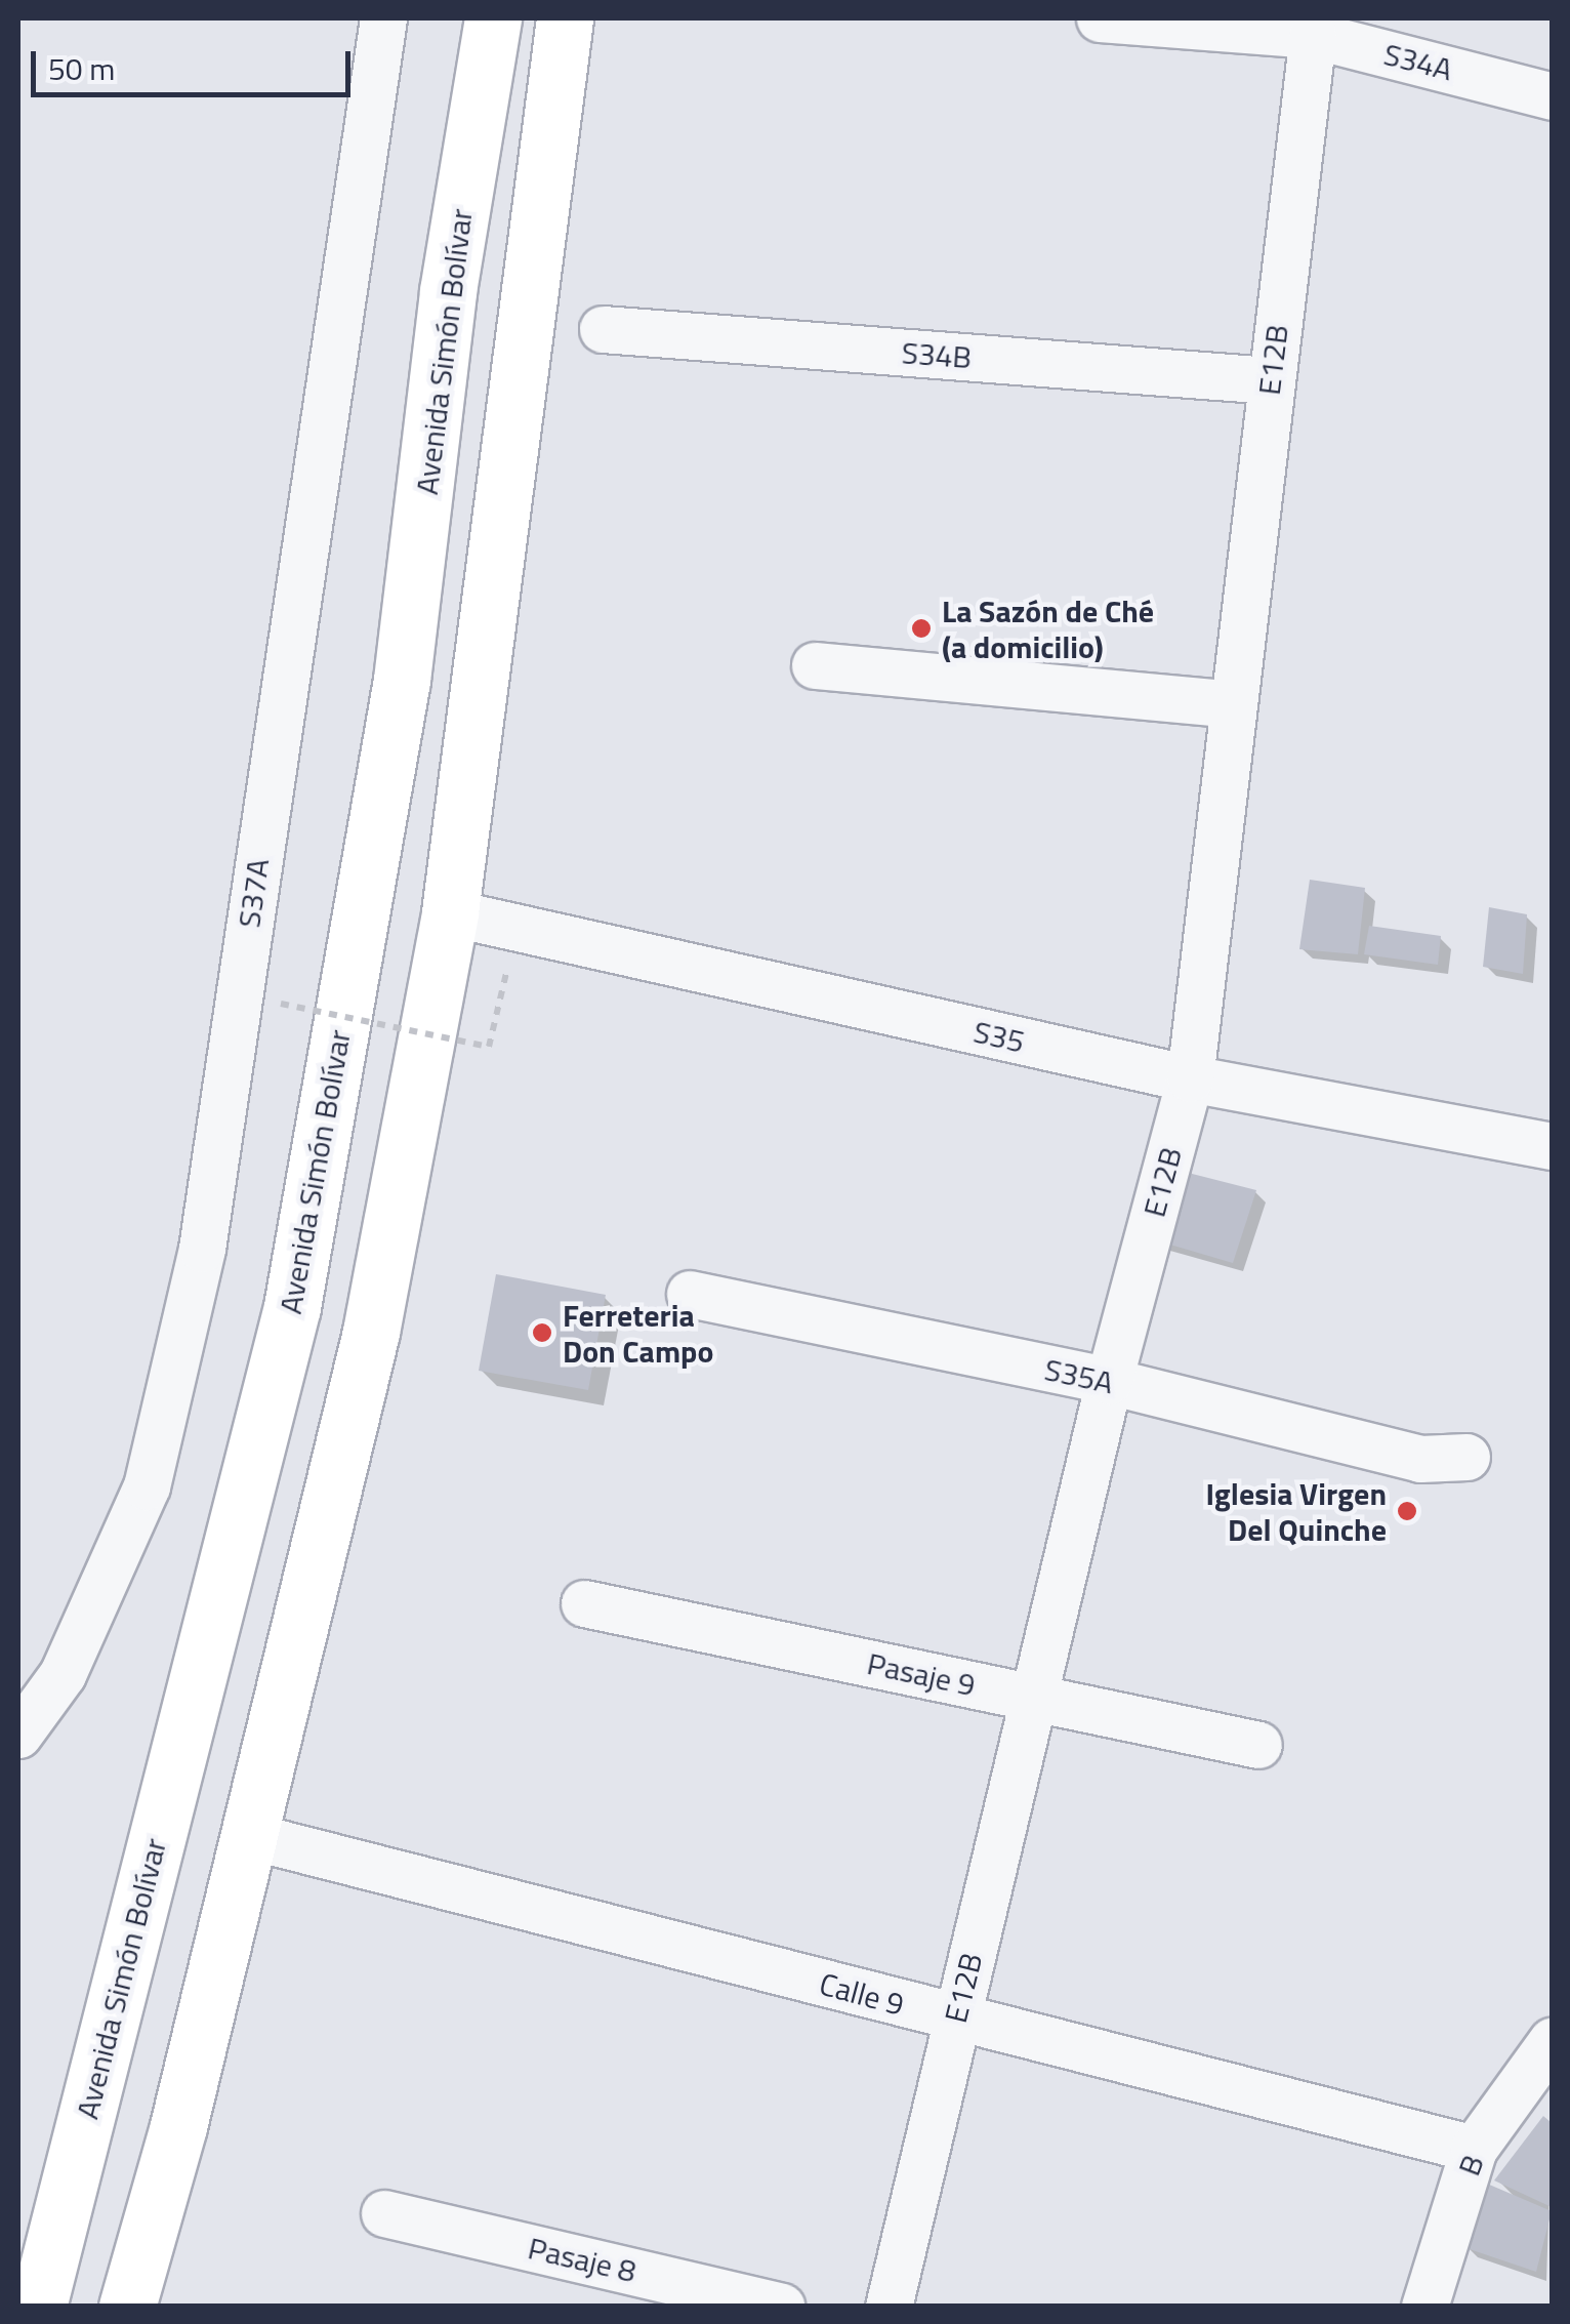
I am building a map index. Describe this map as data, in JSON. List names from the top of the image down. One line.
{"streets":{"highway":["Avenida Simón Bolívar"],"street":["S34A","S34B","E12B","S37A","S35","S35A","Pasaje 9","Calle 9","B","Pasaje 8"]},"crossings":[["S34A","E12B"],["S34B","E12B"],["E12B","S35"],["E12B","S35A"],["E12B","Pasaje 9"],["E12B","Calle 9"],["Calle 9","B"]],"places":["La Sazón de Ché (a domicilio)","Ferreteria Don Campo","Iglesia Virgen Del Quinche"],"scale_bar":"50 m"}
